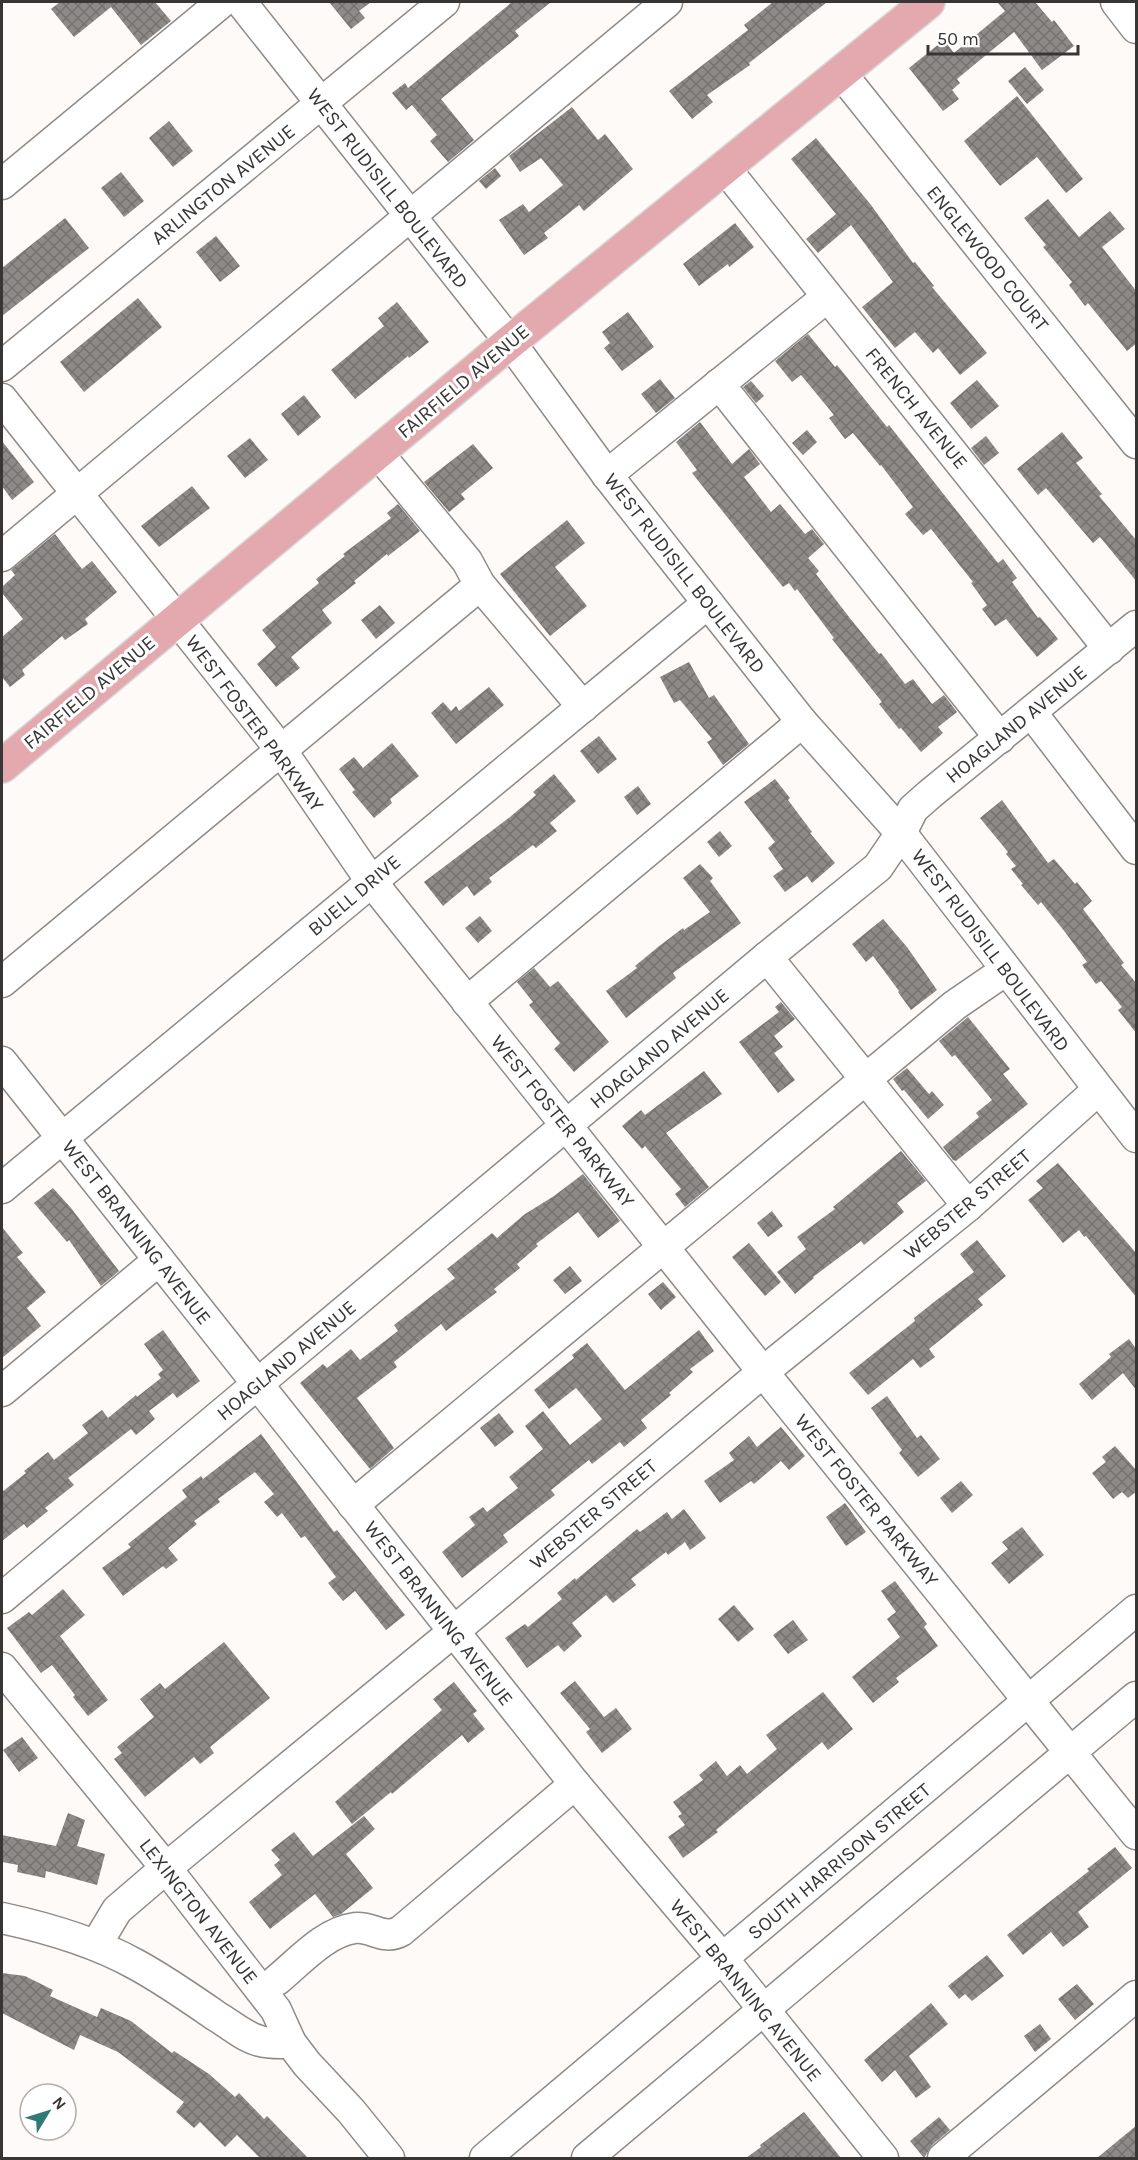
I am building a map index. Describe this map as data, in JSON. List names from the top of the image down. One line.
{"streets":{"main road":["FAIRFIELD AVENUE"],"street":["ARLINGTON AVENUE","WEST RUDISILL BOULEVARD","ENGLEWOOD COURT","FRENCH AVENUE","WEST FOSTER PARKWAY","HOAGLAND AVENUE","BUELL DRIVE","WEBSTER STREET","WEST BRANNING AVENUE","SOUTH HARRISON STREET","LEXINGTON AVENUE"]},"crossings":[["ARLINGTON AVENUE","WEST RUDISILL BOULEVARD"],["WEST RUDISILL BOULEVARD","FAIRFIELD AVENUE"],["WEST RUDISILL BOULEVARD","HOAGLAND AVENUE"],["WEST RUDISILL BOULEVARD","BUELL DRIVE"],["WEST RUDISILL BOULEVARD","WEBSTER STREET"],["ENGLEWOOD COURT","FAIRFIELD AVENUE"],["FAIRFIELD AVENUE","FRENCH AVENUE"],["FAIRFIELD AVENUE","WEST FOSTER PARKWAY"],["FRENCH AVENUE","HOAGLAND AVENUE"],["WEST FOSTER PARKWAY","HOAGLAND AVENUE"],["WEST FOSTER PARKWAY","BUELL DRIVE"],["WEST FOSTER PARKWAY","WEBSTER STREET"],["WEST FOSTER PARKWAY","SOUTH HARRISON STREET"],["HOAGLAND AVENUE","WEST BRANNING AVENUE"],["BUELL DRIVE","WEST BRANNING AVENUE"],["WEBSTER STREET","WEST BRANNING AVENUE"],["WEBSTER STREET","LEXINGTON AVENUE"],["WEST BRANNING AVENUE","SOUTH HARRISON STREET"]],"scale_bar":"50 m","north":"top right"}
